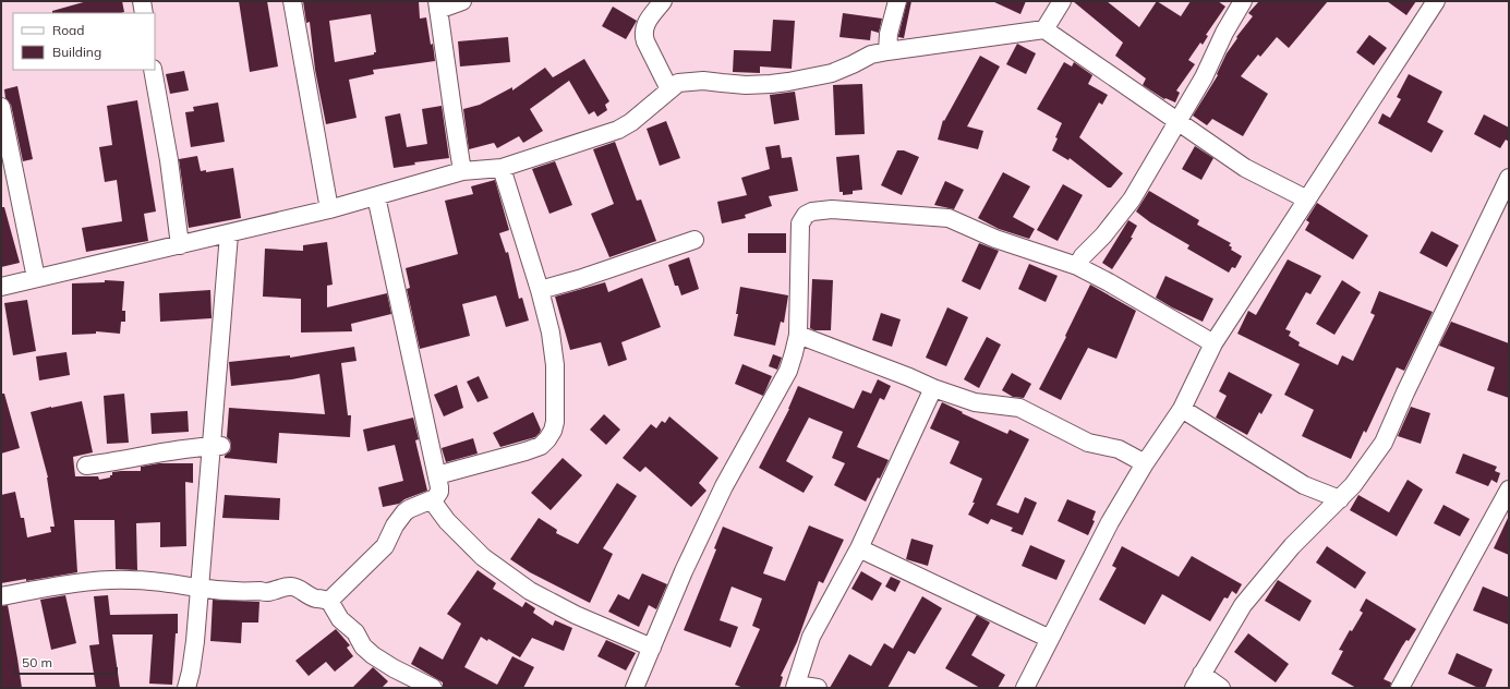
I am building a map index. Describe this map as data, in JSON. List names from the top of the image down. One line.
{"legend":["Road","Building"],"scale_bar":"50 m"}
